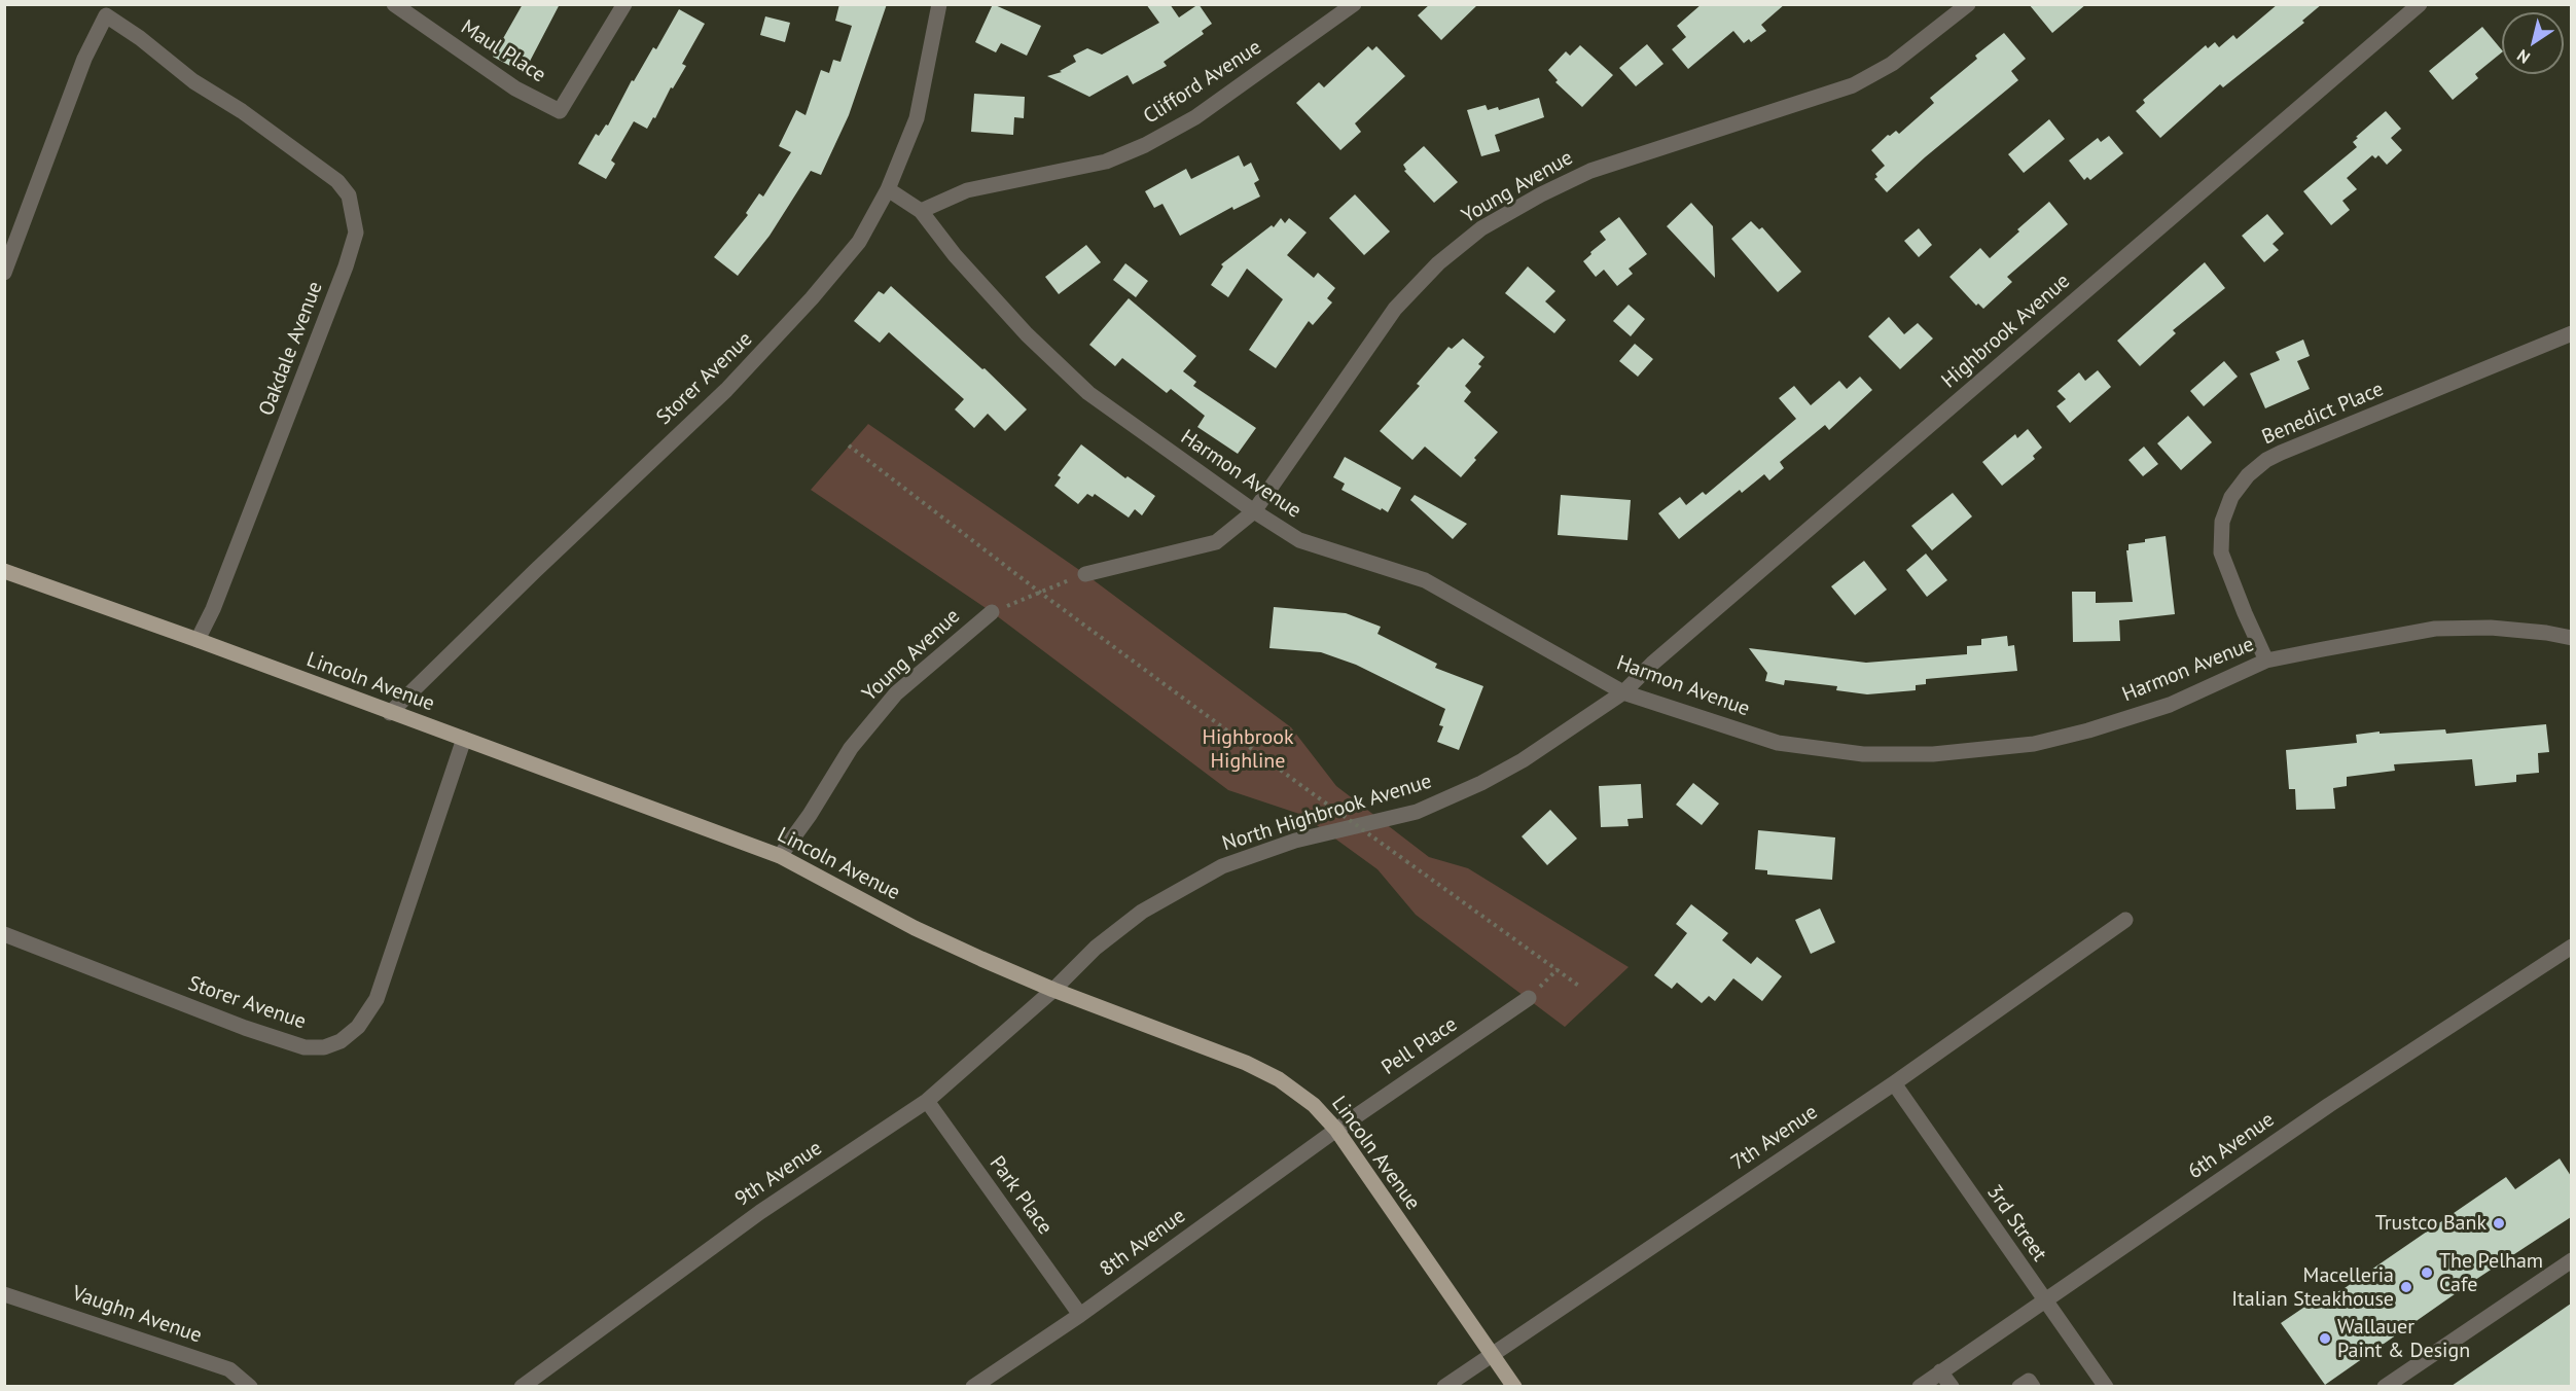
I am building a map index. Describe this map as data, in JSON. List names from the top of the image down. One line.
{"streets":{"main road":["Lincoln Avenue"],"street":["Maul Place","Clifford Avenue","Young Avenue","Highbrook Avenue","Oakdale Avenue","Storer Avenue","Benedict Place","Harmon Avenue","North Highbrook Avenue","Pell Place","7th Avenue","6th Avenue","9th Avenue","Park Place","3rd Street","8th Avenue","Vaughn Avenue"]},"crossings":[["Clifford Avenue","Harmon Avenue"],["Young Avenue","Harmon Avenue"],["Young Avenue","Lincoln Avenue"],["Highbrook Avenue","Harmon Avenue"],["Highbrook Avenue","North Highbrook Avenue"],["Oakdale Avenue","Lincoln Avenue"],["Storer Avenue","Harmon Avenue"],["Storer Avenue","Lincoln Avenue"],["Benedict Place","Harmon Avenue"],["Harmon Avenue","North Highbrook Avenue"],["Lincoln Avenue","North Highbrook Avenue"],["Lincoln Avenue","Pell Place"],["Lincoln Avenue","7th Avenue"],["Lincoln Avenue","9th Avenue"],["Lincoln Avenue","8th Avenue"],["North Highbrook Avenue","9th Avenue"],["Pell Place","8th Avenue"],["7th Avenue","3rd Street"],["6th Avenue","3rd Street"],["9th Avenue","Park Place"],["Park Place","8th Avenue"]],"parks":["Highbrook Highline"],"places":["Trustco Bank","The Pelham Cafe","Macelleria Italian Steakhouse","Wallauer Paint & Design"],"north":"bottom left"}
